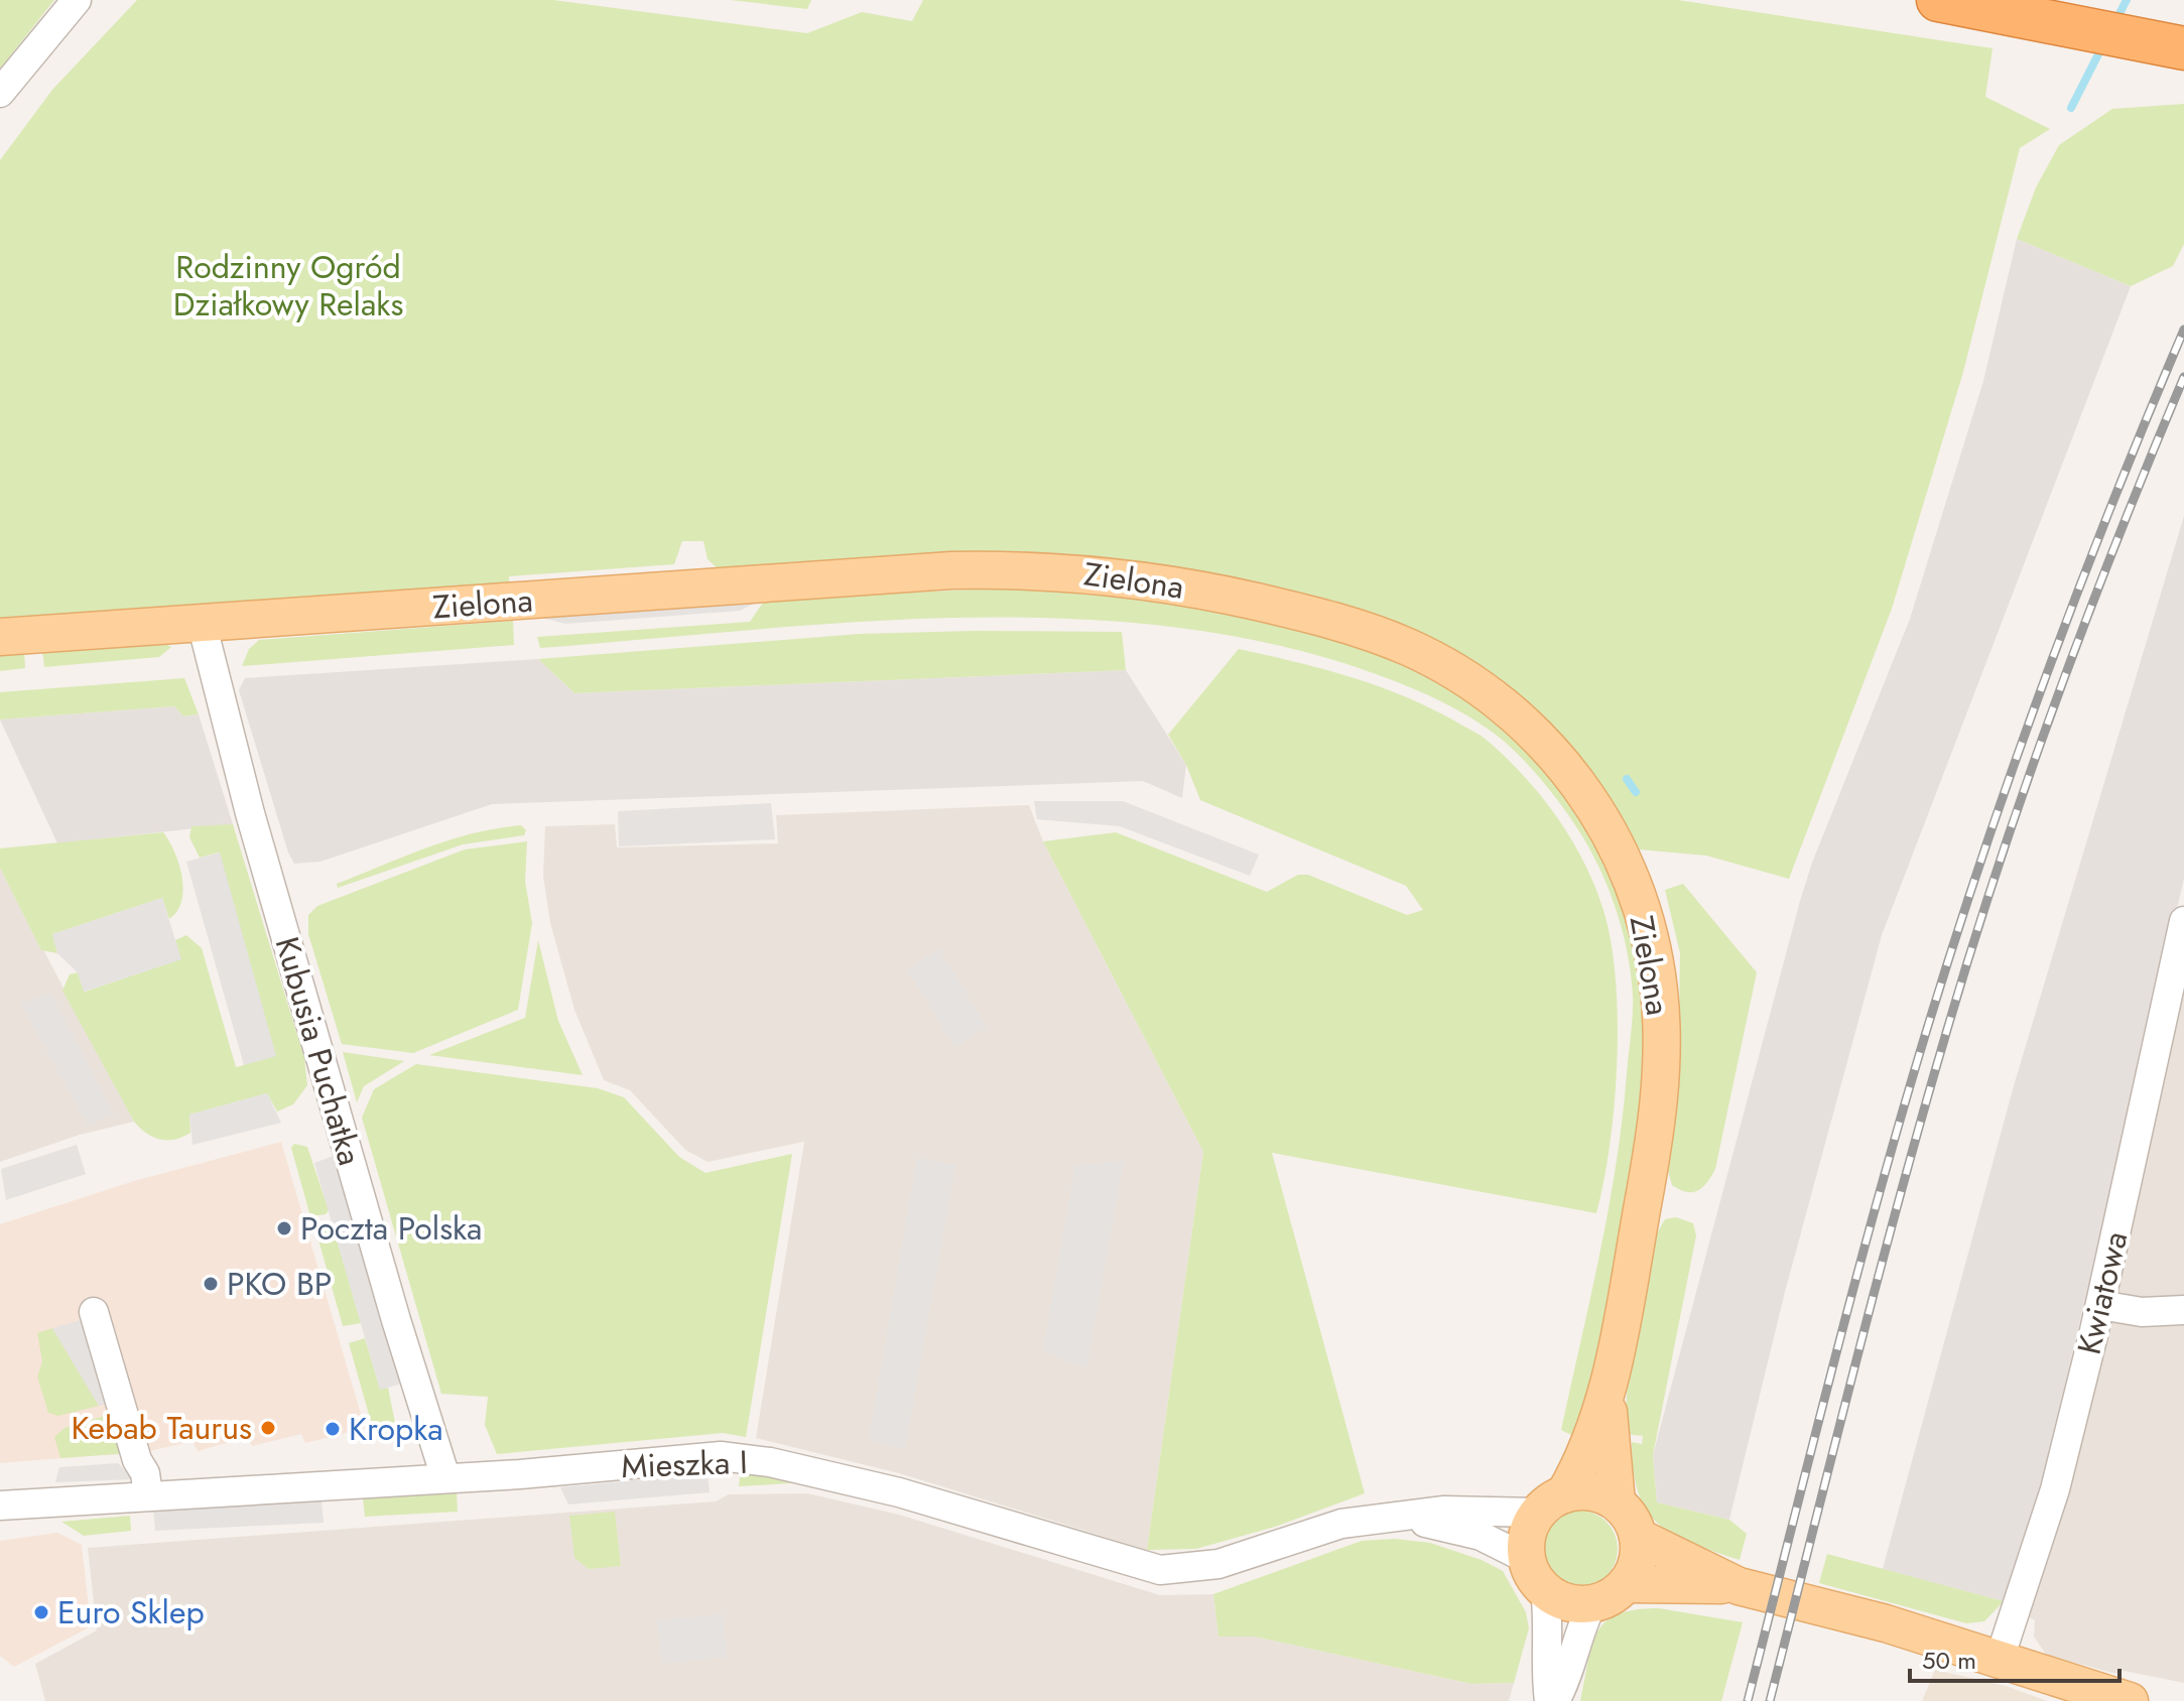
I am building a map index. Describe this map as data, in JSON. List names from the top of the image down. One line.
{"streets":{"main road":["Zielona"],"street":["Kubusia Puchatka","Kwiatowa","Mieszka I"]},"crossings":[["Zielona","Kubusia Puchatka"],["Zielona","Mieszka I"],["Kubusia Puchatka","Mieszka I"]],"parks":["Rodzinny Ogród Działkowy Relaks"],"places":["Poczta Polska","PKO BP","Kebab Taurus","Kropka","Euro Sklep"],"scale_bar":"50 m"}
